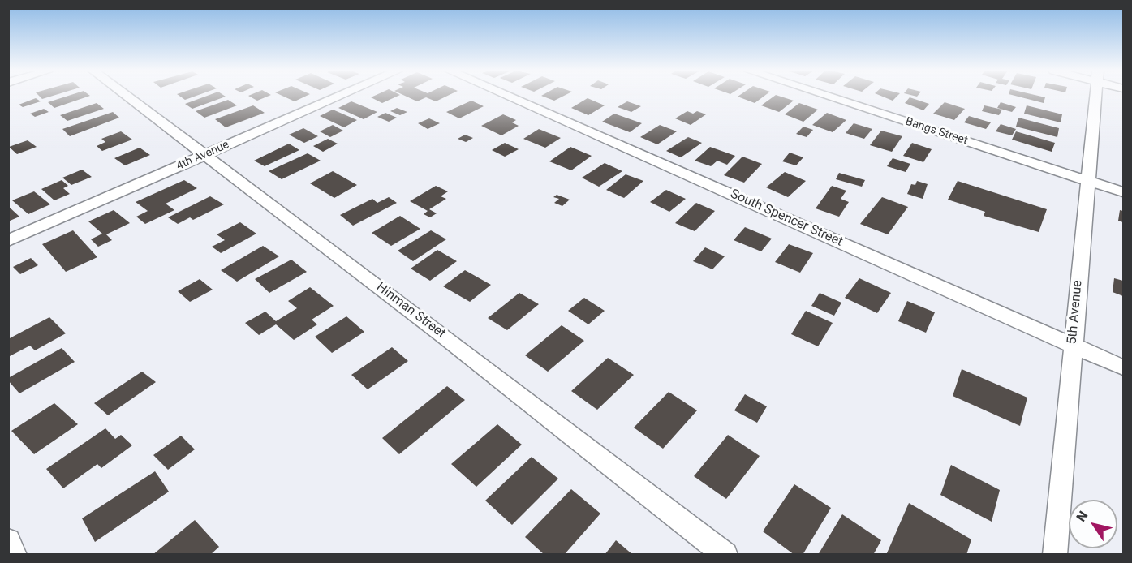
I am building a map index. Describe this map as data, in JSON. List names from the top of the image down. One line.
{"streets":{"street":["Bangs Street","4th Avenue","South Spencer Street","Hinman Street","5th Avenue"]},"crossings":[["Bangs Street","5th Avenue"],["4th Avenue","Hinman Street"],["South Spencer Street","5th Avenue"]],"north":"top left"}
